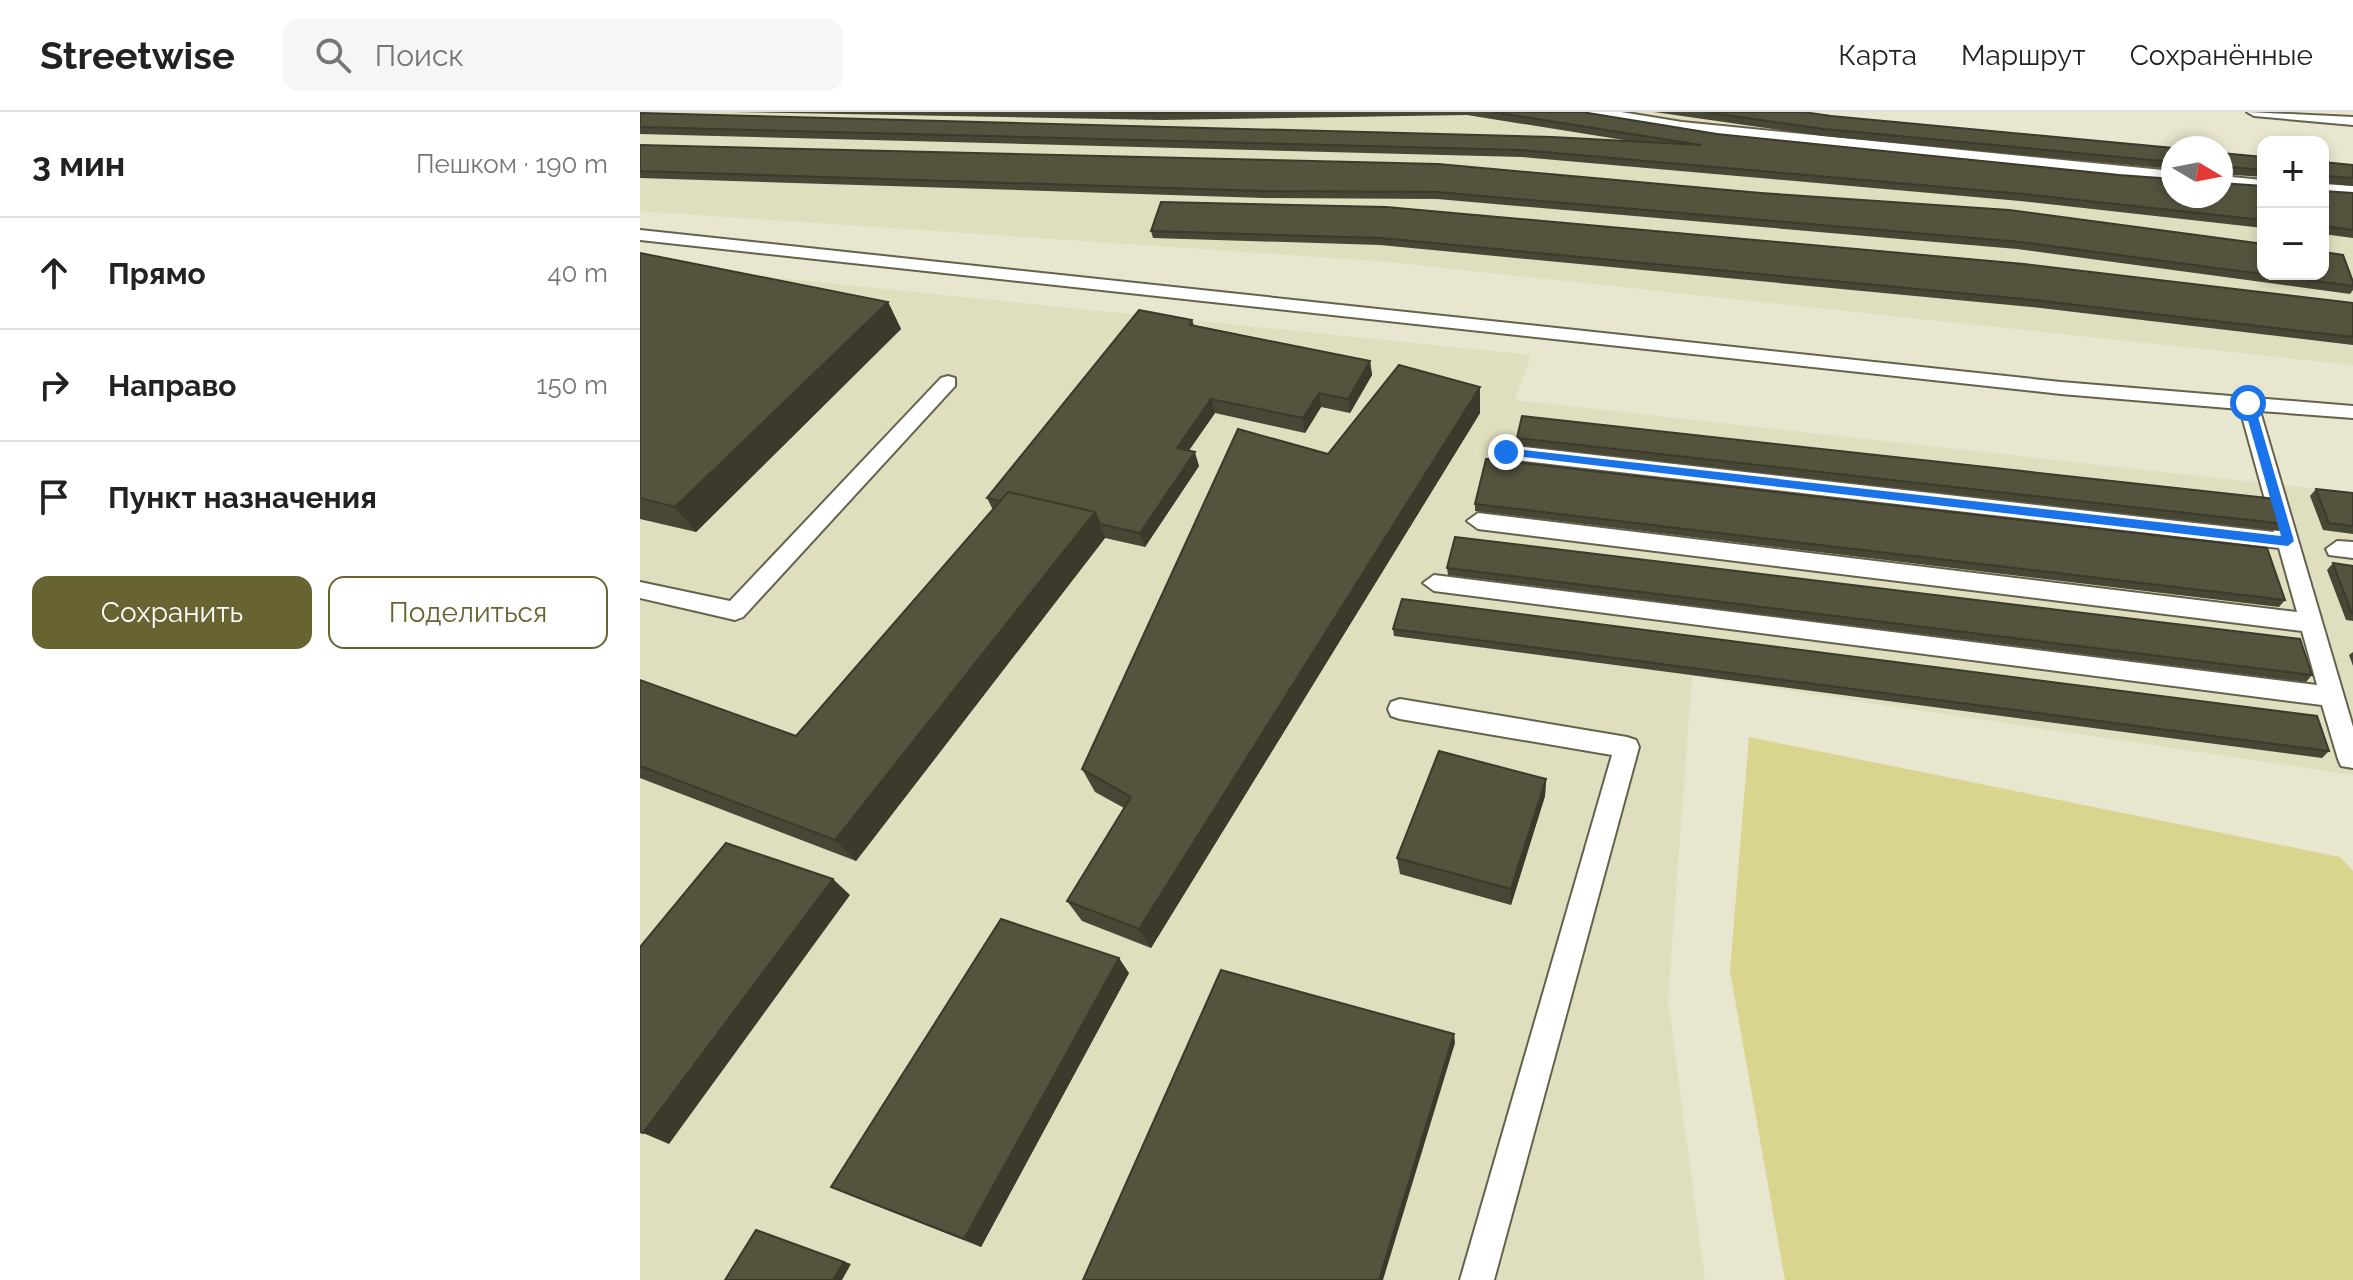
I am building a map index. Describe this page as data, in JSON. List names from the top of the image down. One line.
{"north":"right","page":{"header":"Streetwise","search":"Поиск","nav":["Карта","Маршрут","Сохранённые"],"heading":["3 мин","Пешком · 190 m"],"map_buttons":["+","−"],"list":[["Прямо","40 m"],["Направо","150 m"],"Пункт назначения"],"buttons":["Сохранить","Поделиться"]}}
